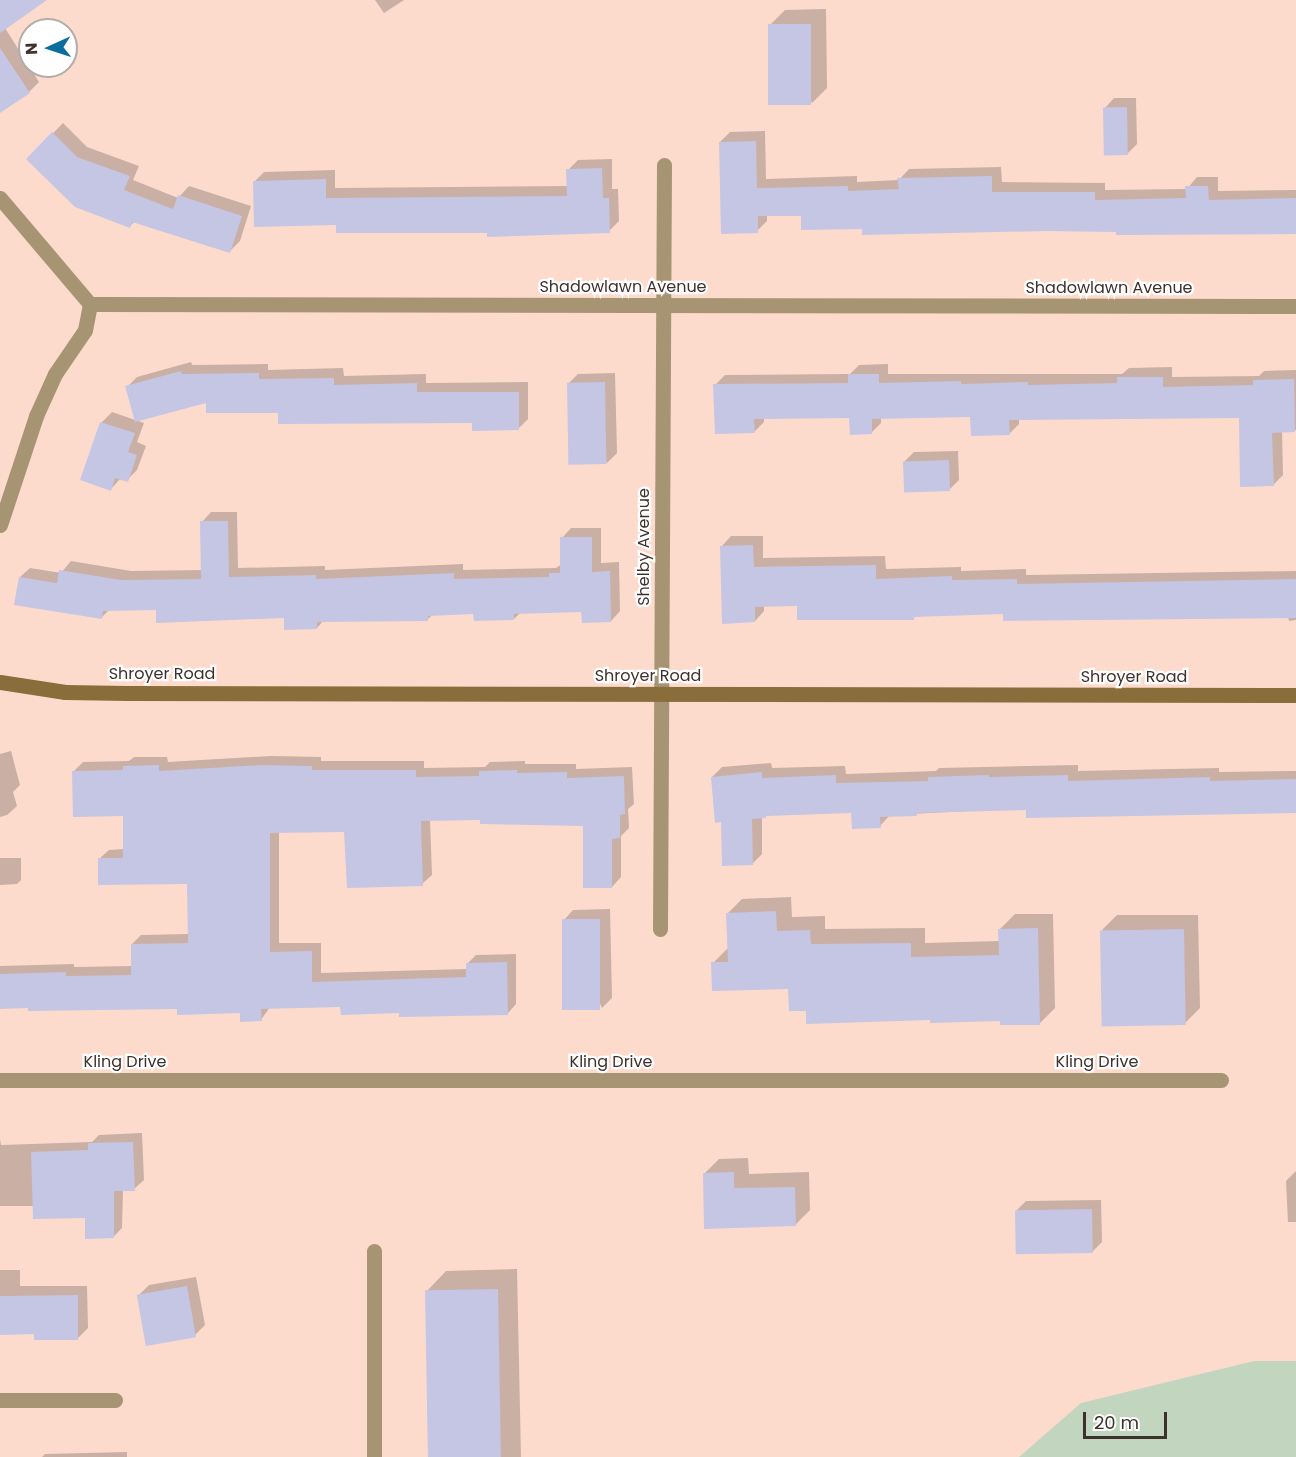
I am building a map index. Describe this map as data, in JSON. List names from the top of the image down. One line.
{"streets":{"main road":["Shroyer Road"],"street":["Shadowlawn Avenue","Shelby Avenue","Kling Drive"]},"crossings":[["Shadowlawn Avenue","Shelby Avenue"],["Shelby Avenue","Shroyer Road"]],"scale_bar":"20 m","north":"left"}
